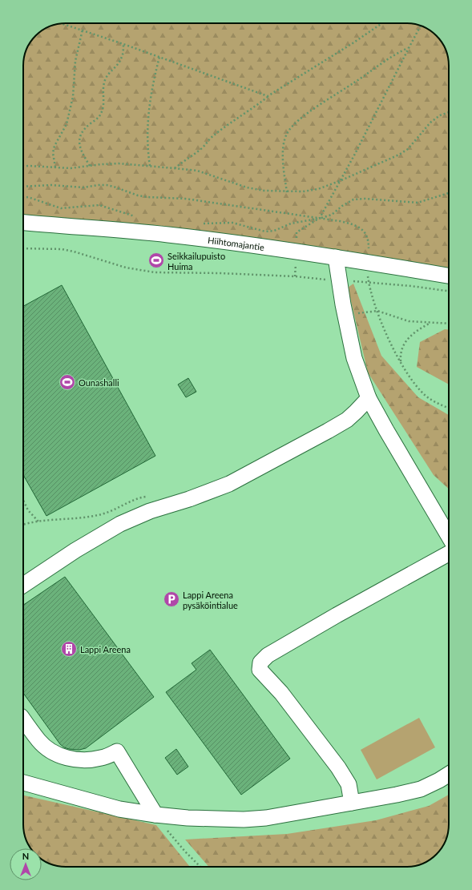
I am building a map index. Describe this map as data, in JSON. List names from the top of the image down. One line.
{"streets":{"street":["Hiihtomajantie"]},"places":{"sports":["Seikkailupuisto Huima","Ounashalli"],"parking":["Lappi Areena pysäköintialue"],"building":["Lappi Areena"]},"north":"top"}
